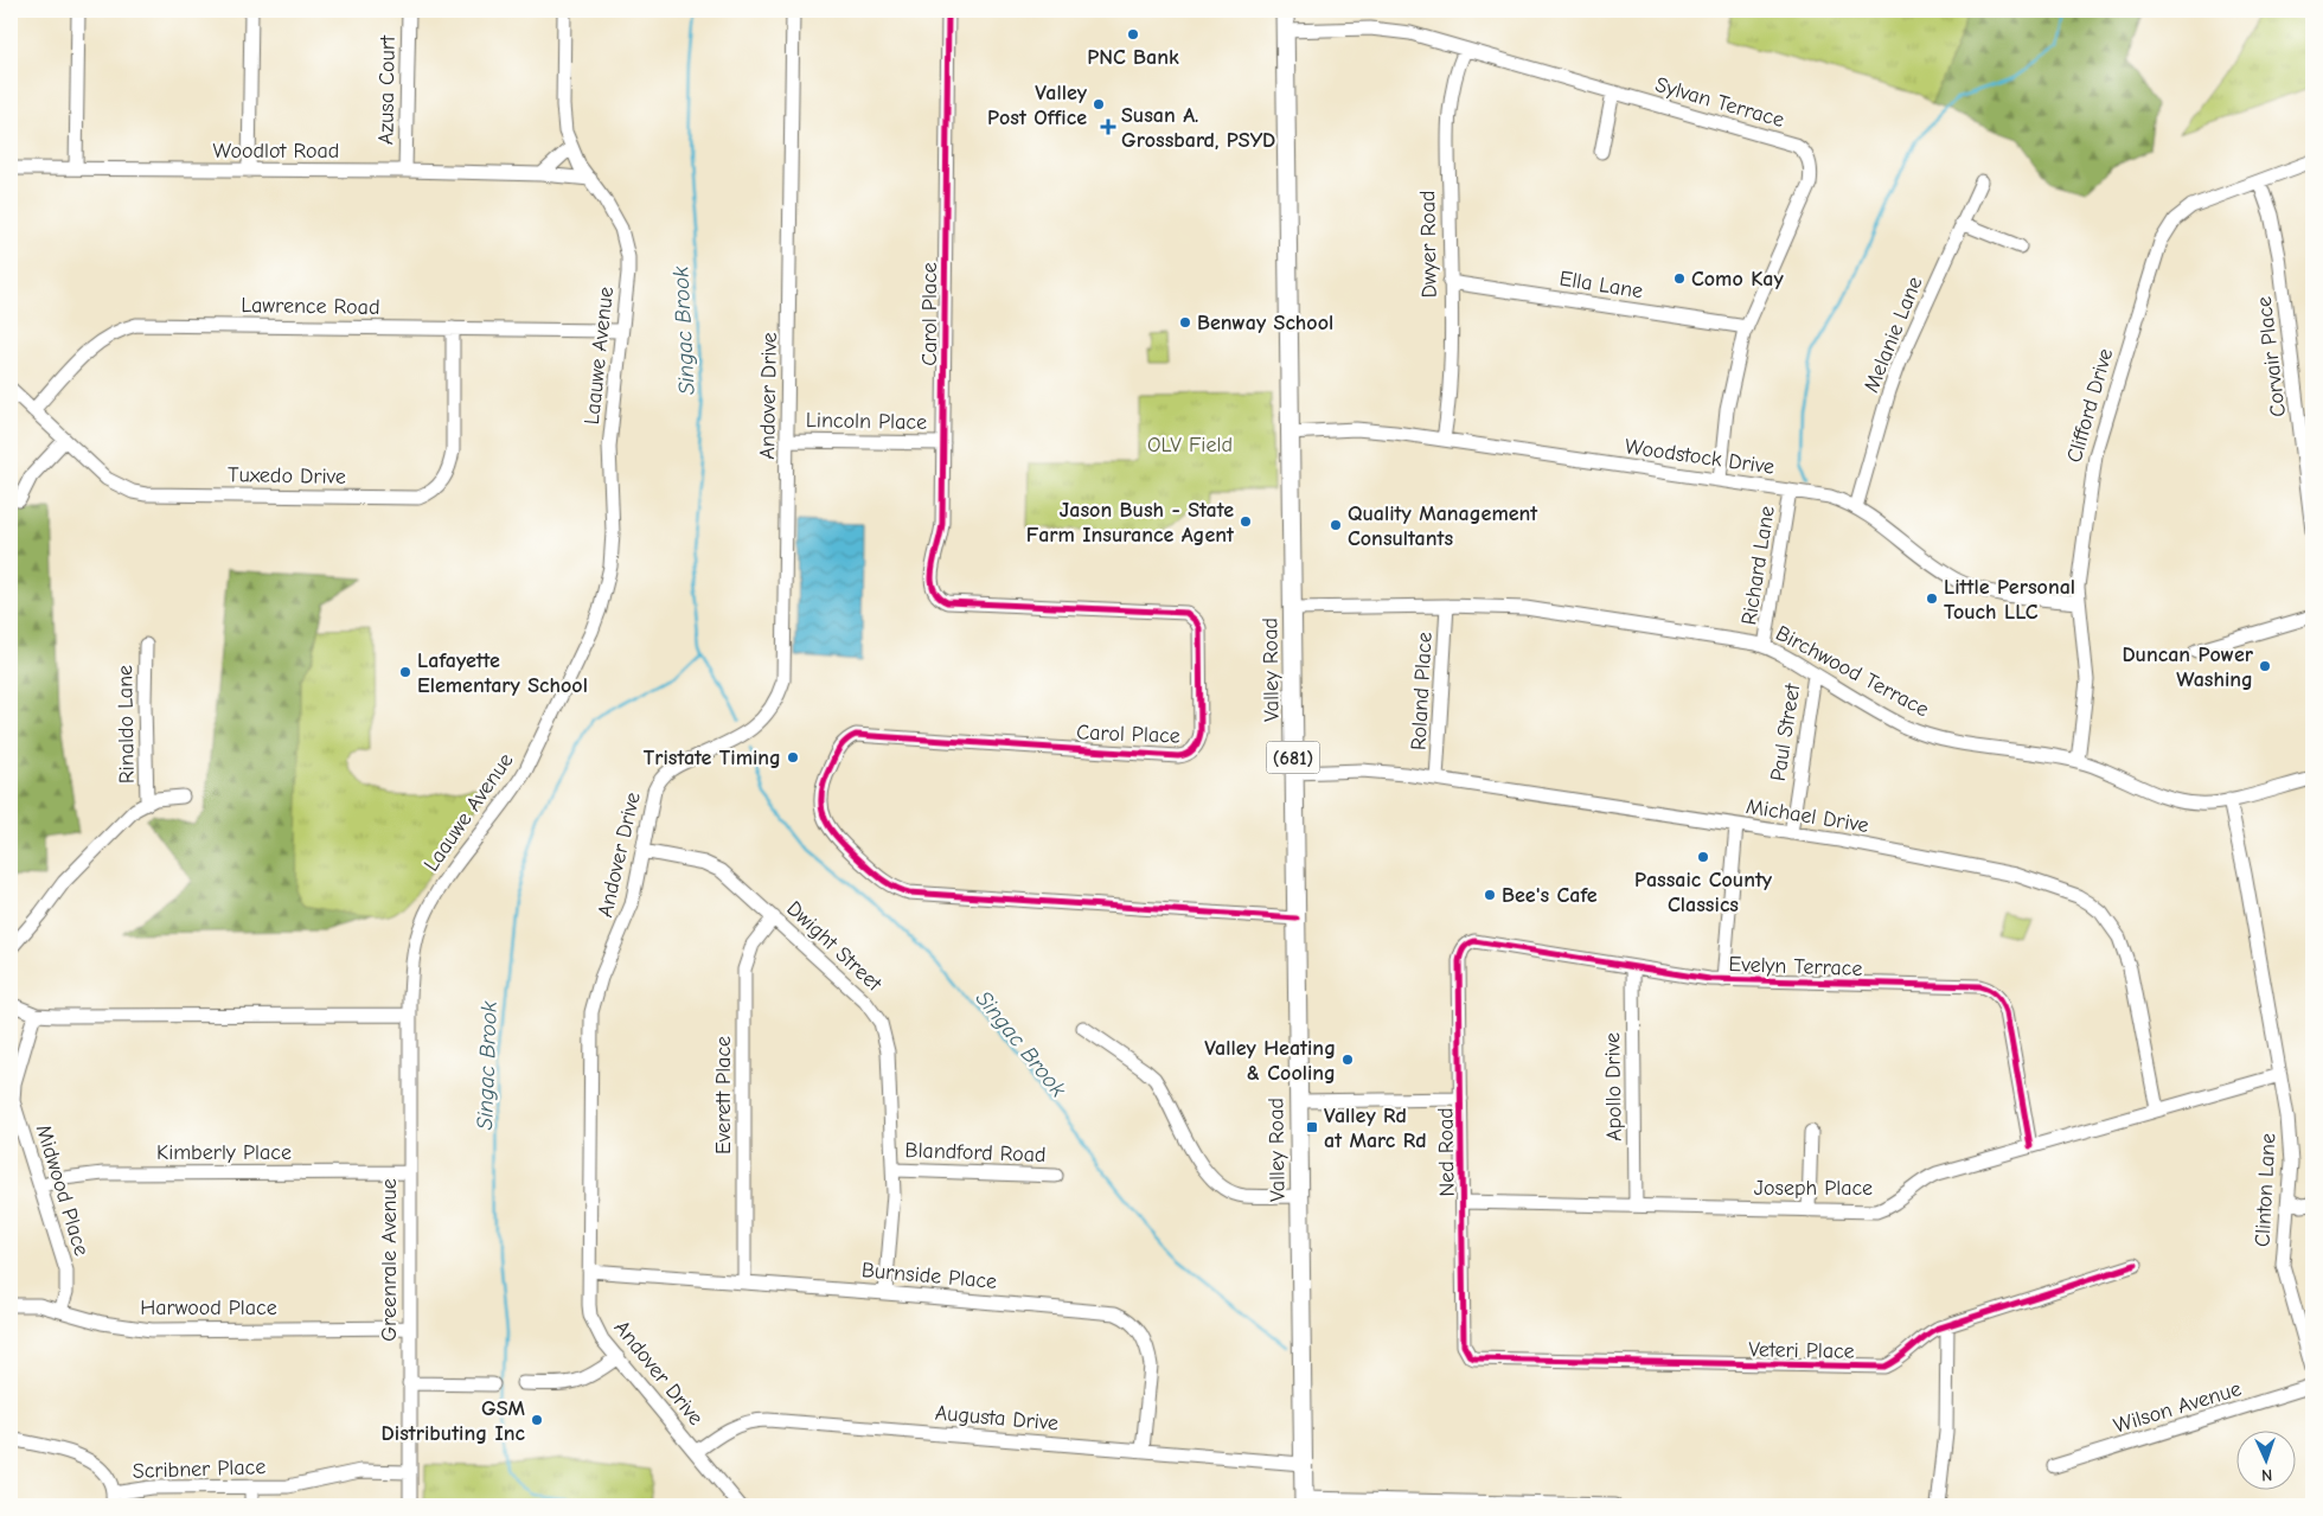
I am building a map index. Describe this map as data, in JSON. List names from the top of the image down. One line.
{"streets":{"main road":["Valley Road","(681)"],"street":["Azusa Court","Sylvan Terrace","Woodlot Road","Dwyer Road","Ella Lane","Lawrence Road","Carol Place","Melanie Lane","Laauwe Avenue","Corvair Place","Andover Drive","Clifford Drive","Lincoln Place","Woodstock Drive","Tuxedo Drive","Richard Lane","Birchwood Terrace","Roland Place","Rinaldo Lane","Paul Street","Michael Drive","Dwight Street","Evelyn Terrace","Apollo Drive","Everett Place","Kimberly Place","Blandford Road","Ned Road","Joseph Place","Midwood Place","Clinton Lane","Greenrale Avenue","Burnside Place","Harwood Place","Veteri Place","Wilson Avenue","Augusta Drive","Scribner Place"]},"crossings":[["Azusa Court","Woodlot Road"],["Sylvan Terrace","Dwyer Road"],["Sylvan Terrace","Ella Lane"],["Sylvan Terrace","Woodstock Drive"],["Sylvan Terrace","Valley Road"],["Woodlot Road","Laauwe Avenue"],["Dwyer Road","Ella Lane"],["Dwyer Road","Woodstock Drive"],["Lawrence Road","Laauwe Avenue"],["Lawrence Road","Tuxedo Drive"],["Carol Place","Lincoln Place"],["Carol Place","Valley Road"],["Melanie Lane","Woodstock Drive"],["Laauwe Avenue","Greenrale Avenue"],["Corvair Place","Clifford Drive"],["Andover Drive","Lincoln Place"],["Andover Drive","Dwight Street"],["Andover Drive","Burnside Place"],["Andover Drive","Augusta Drive"],["Clifford Drive","Woodstock Drive"],["Clifford Drive","Birchwood Terrace"],["Woodstock Drive","Richard Lane"],["Woodstock Drive","Valley Road"],["Richard Lane","Birchwood Terrace"],["Valley Road","Birchwood Terrace"],["Valley Road","Michael Drive"],["Valley Road","Augusta Drive"],["Birchwood Terrace","Roland Place"],["Birchwood Terrace","Paul Street"],["Birchwood Terrace","Clinton Lane"],["Roland Place","Michael Drive"],["Paul Street","Michael Drive"],["Michael Drive","Joseph Place"],["Dwight Street","Everett Place"],["Dwight Street","Blandford Road"],["Dwight Street","Burnside Place"],["Evelyn Terrace","Apollo Drive"],["Evelyn Terrace","Ned Road"],["Evelyn Terrace","Joseph Place"],["Apollo Drive","Joseph Place"],["Everett Place","Burnside Place"],["Kimberly Place","Midwood Place"],["Kimberly Place","Greenrale Avenue"],["Ned Road","Joseph Place"],["Ned Road","Veteri Place"],["Joseph Place","Clinton Lane"],["Midwood Place","Harwood Place"],["Greenrale Avenue","Harwood Place"],["Greenrale Avenue","Scribner Place"],["Burnside Place","Augusta Drive"]],"water":["Singac Brook"],"parks":["OLV Field"],"places":{"other":["PNC Bank","Valley Post Office","Como Kay","Benway School","Jason Bush - State Farm Insurance Agent","Quality Management Consultants","Little Personal Touch LLC","Duncan Power Washing","Lafayette Elementary School","Tristate Timing","Passaic County Classics","Bee's Cafe","Valley Heating & Cooling","GSM Distributing Inc"],"health":["Susan A. Grossbard, PSYD"],"transit":["Valley Rd at Marc Rd"]},"north":"bottom"}
